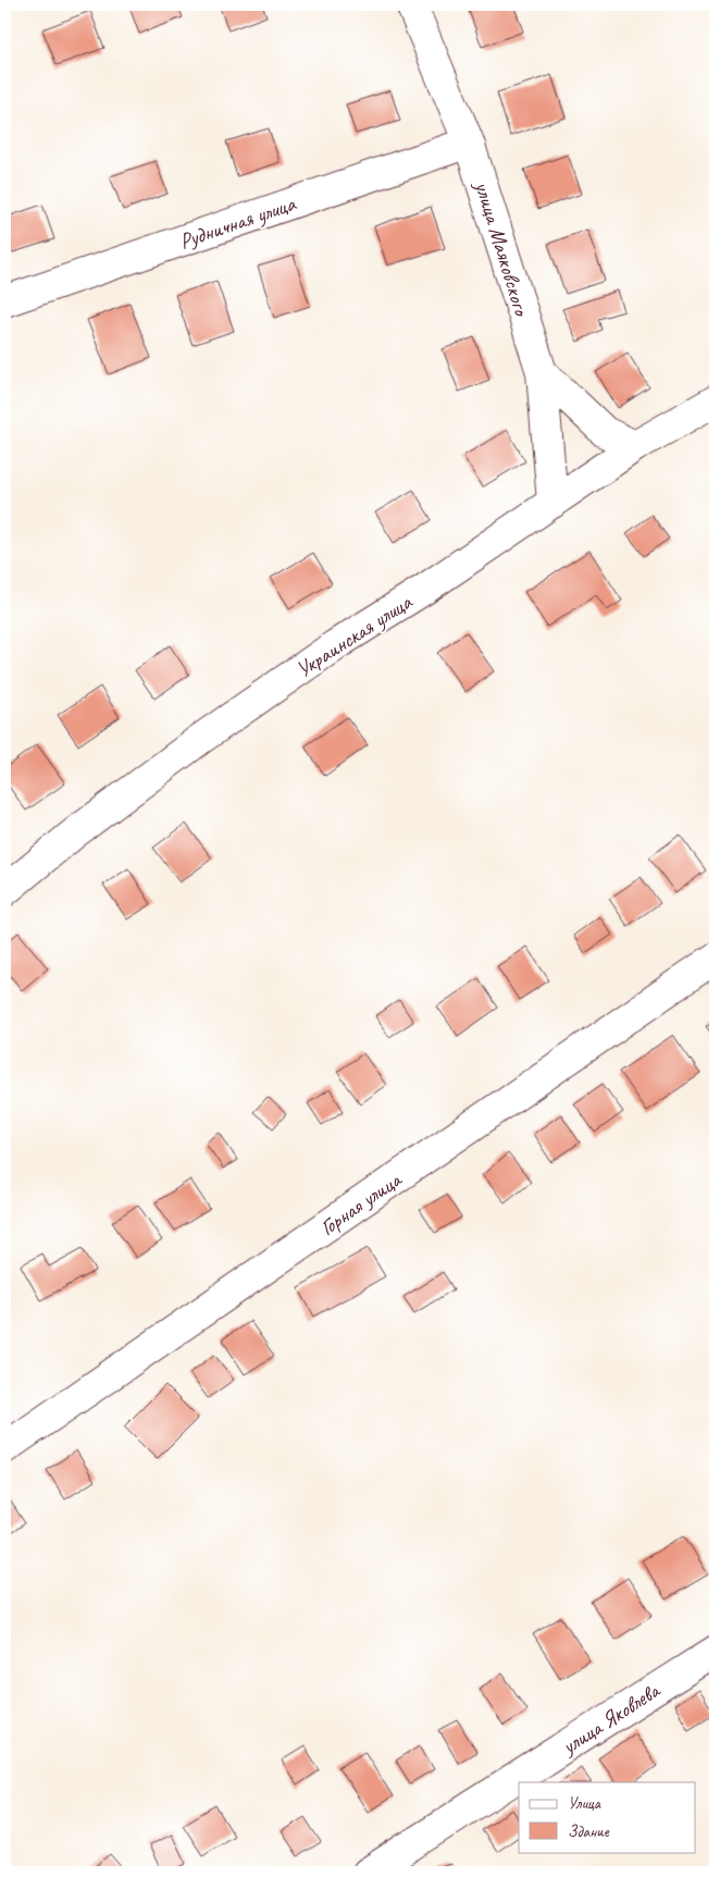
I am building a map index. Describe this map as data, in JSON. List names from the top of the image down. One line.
{"streets":{"street":["Рудничная улица","улица Маяковского","Украинская улица","Горная улица","улица Яковлева"]},"crossings":[["Рудничная улица","улица Маяковского"],["улица Маяковского","Украинская улица"]],"legend":["Улица","Здание"]}
